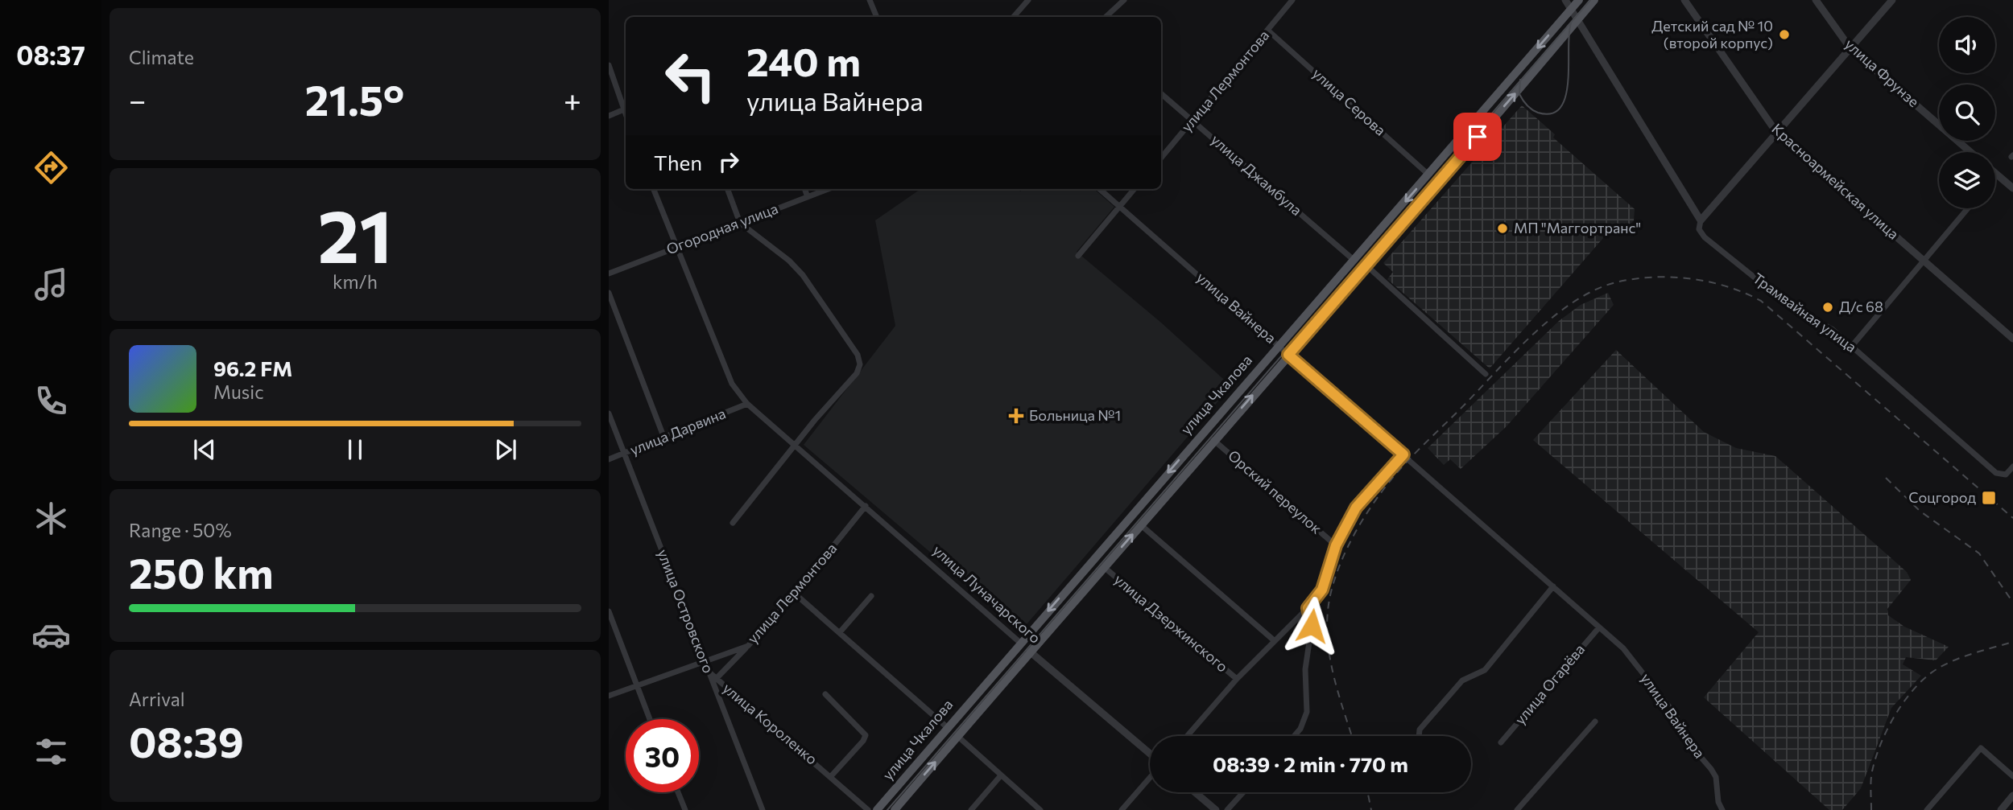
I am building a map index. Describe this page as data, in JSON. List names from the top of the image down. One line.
{"streets":{"main road":["улица Чкалова","улица Луначарского"],"street":["улица Фрунзе","улица Лермонтова","улица Серова","улица Джамбула","Красноармейская улица","Огородная улица","улица Вайнера","Трамвайная улица","улица Дарвина","Орский переулок","улица Островского","улица Дзержинского","улица Огарёва","улица Короленко"]},"crossings":[["улица Лермонтова","улица Серова"],["улица Лермонтова","улица Джамбула"],["улица Лермонтова","улица Луначарского"],["улица Лермонтова","улица Островского"],["улица Серова","улица Чкалова"],["улица Джамбула","улица Чкалова"],["Огородная улица","улица Луначарского"],["улица Вайнера","улица Чкалова"],["улица Вайнера","улица Огарёва"],["Трамвайная улица","улица Чкалова"],["улица Чкалова","Орский переулок"],["улица Чкалова","улица Луначарского"],["улица Чкалова","улица Дзержинского"],["улица Дарвина","улица Луначарского"],["улица Дарвина","улица Островского"],["улица Островского","улица Короленко"]],"places":{"other":["Детский сад № 10 (второй корпус)","МП \"Маггортранс\"","Д/с 68"],"health":["Больница №1"],"transit":["Соцгород"]},"page":{"tabs":"08:37","tile":["Climate",["21","km/h"],["Range · 50%","250 km"],["Arrival","08:39"]],"turn":["240 m","улица Вайнера"],"heat":["−","21.5°","+"],"then":"Then","song":["96.2 FM","Music"],"limit":"30","trip":"08:39 · 2 min · 770 m"}}
